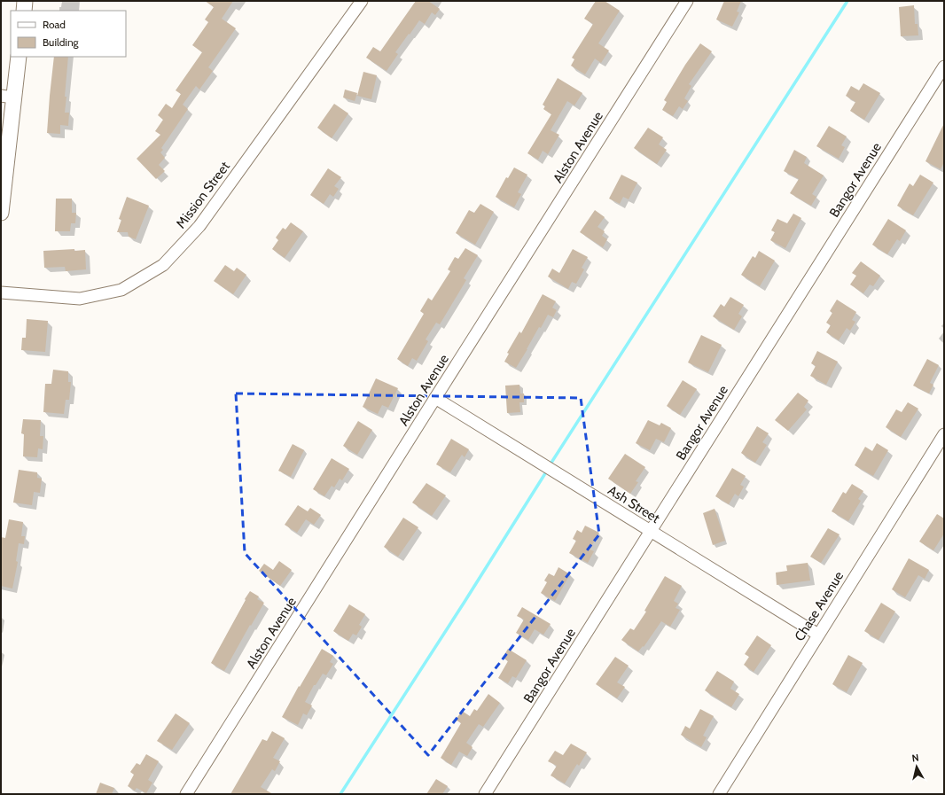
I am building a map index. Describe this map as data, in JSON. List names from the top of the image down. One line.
{"streets":{"street":["Alston Avenue","Bangor Avenue","Mission Street","Ash Street","Chase Avenue"]},"crossings":[["Alston Avenue","Ash Street"],["Bangor Avenue","Ash Street"],["Ash Street","Chase Avenue"]],"legend":["Road","Building"],"north":"top"}
